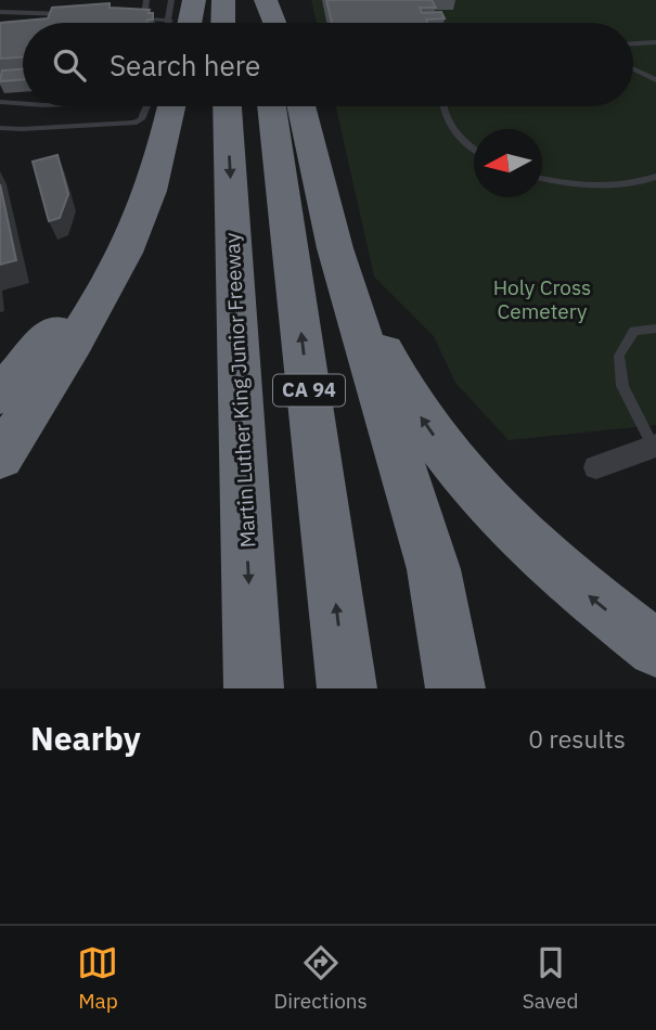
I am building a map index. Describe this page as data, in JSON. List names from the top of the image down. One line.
{"streets":{"highway":["Martin Luther King Junior Freeway","CA 94"]},"parks":["Holy Cross Cemetery"],"north":"left","page":{"search":"Search here","heading":["Nearby","0 results"],"nav":["Map","Directions","Saved"]}}
